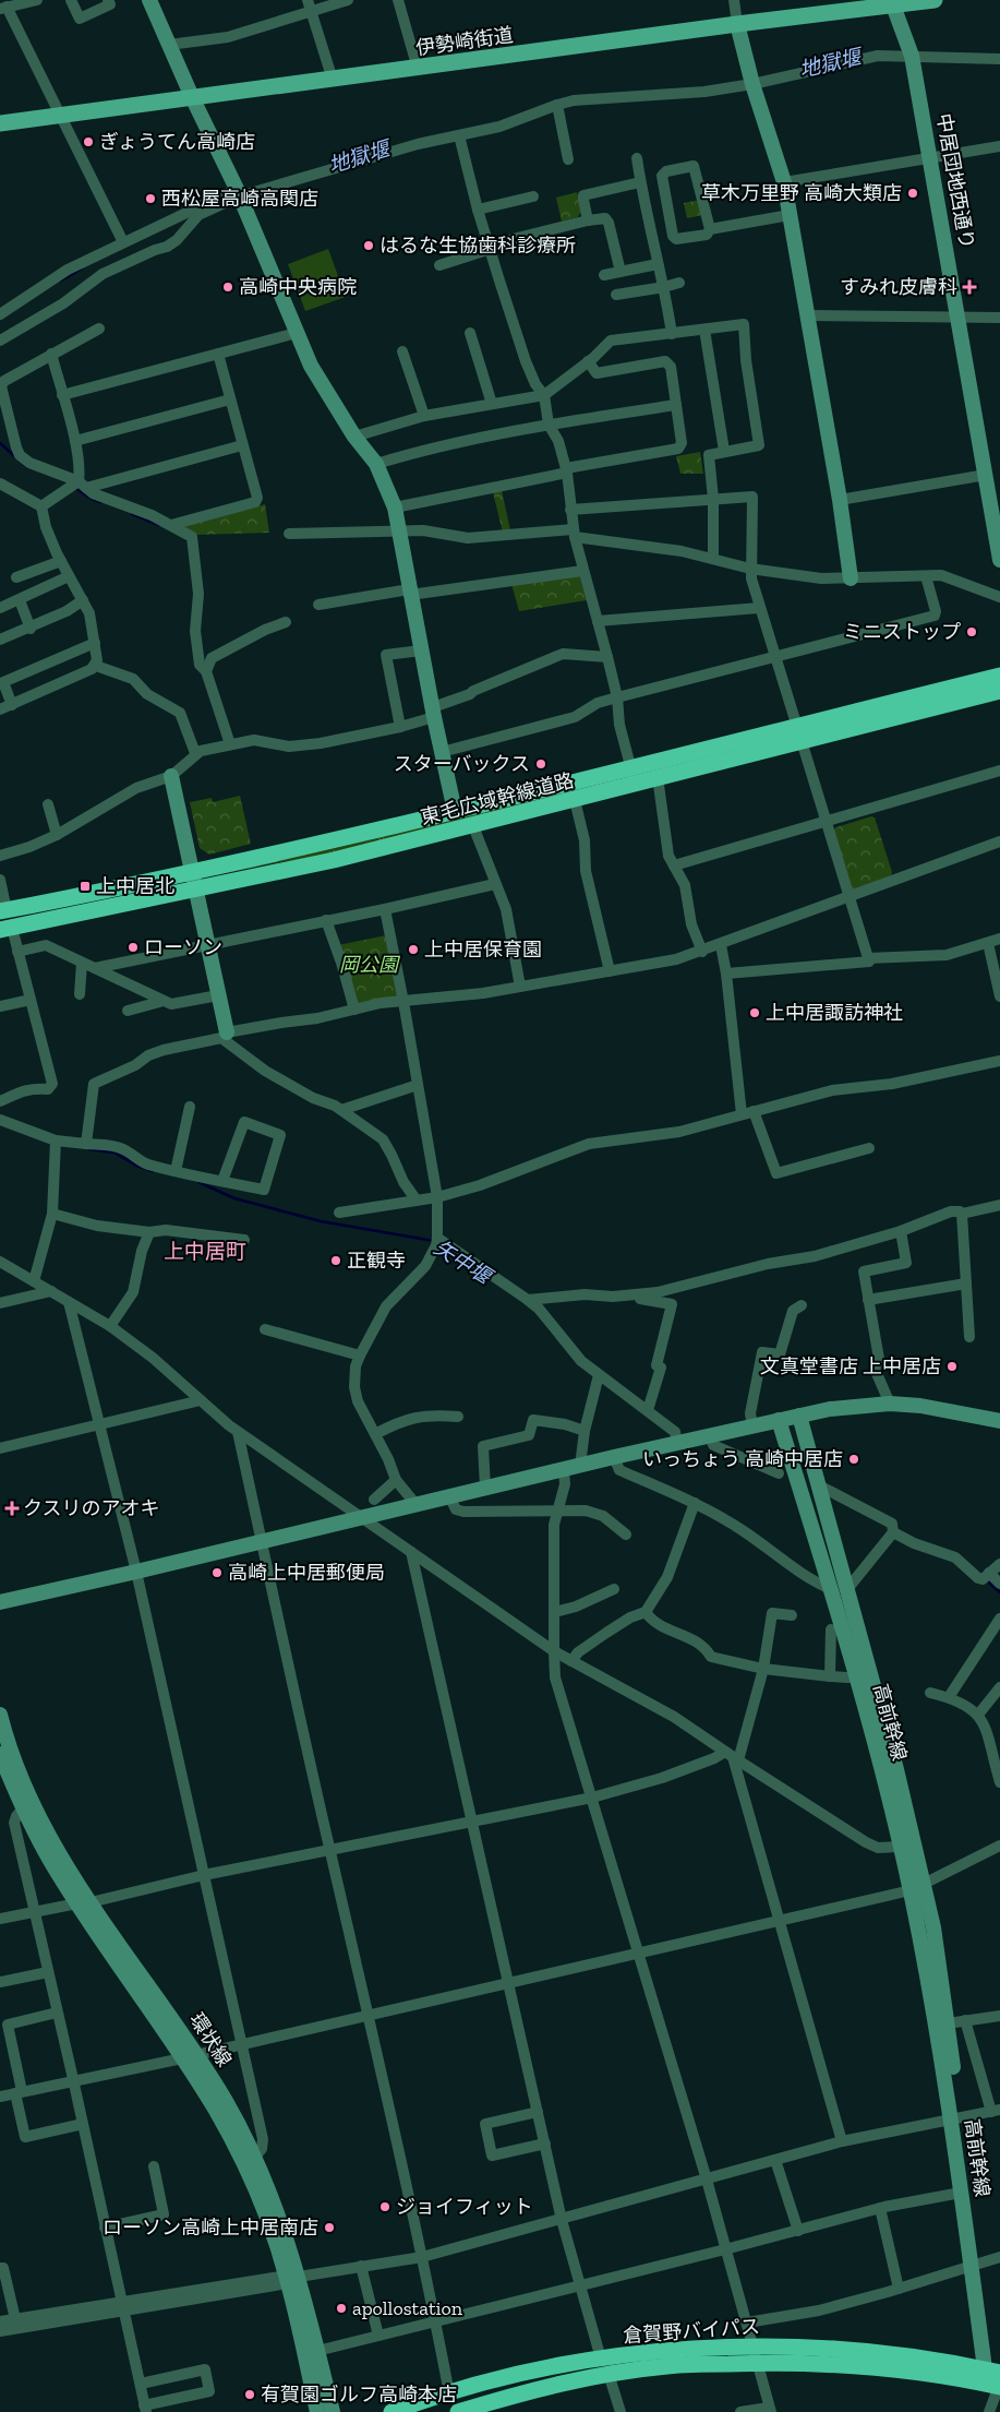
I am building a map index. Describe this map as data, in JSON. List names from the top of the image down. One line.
{"streets":{"highway":["東毛広域幹線道路","倉賀野バイパス"],"main road":["伊勢崎街道"],"street":["中居団地西通り","高前幹線","環状線"]},"crossings":[["伊勢崎街道","中居団地西通り"],["高前幹線","倉賀野バイパス"]],"districts":["上中居町"],"water":["地獄堰","矢中堰"],"parks":["岡公園"],"places":{"other":["ぎょうてん高崎店","草木万里野 高崎大類店","西松屋高崎高関店","はるな生協歯科診療所","高崎中央病院","ミニストップ","スターバックス","ローソン","上中居保育園","上中居諏訪神社","正観寺","文真堂書店 上中居店","いっちょう 高崎中居店","高崎上中居郵便局","ジョイフィット","ローソン高崎上中居南店","apollostation","有賀園ゴルフ高崎本店"],"health":["すみれ皮膚科","クスリのアオキ"],"transit":["上中居北"]}}
